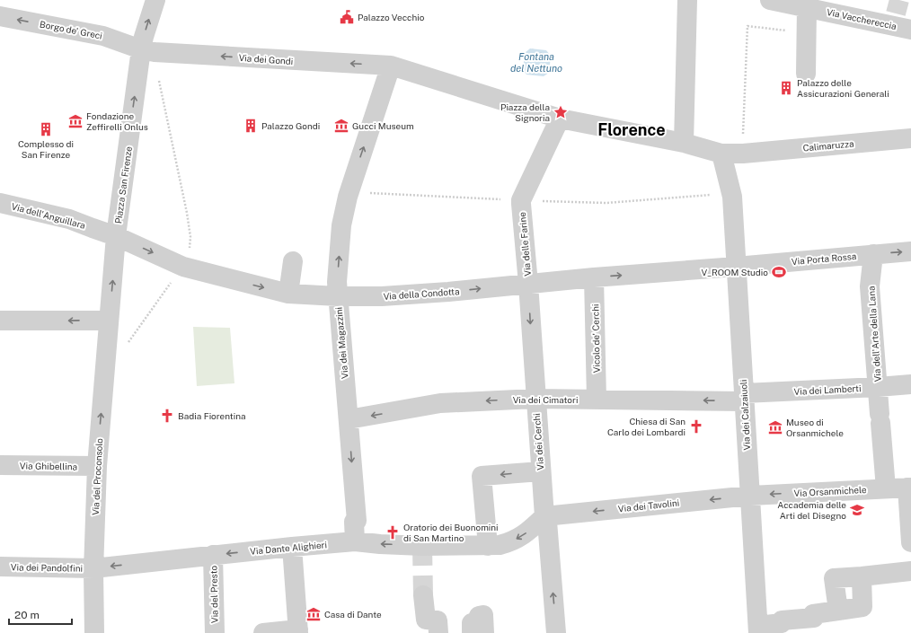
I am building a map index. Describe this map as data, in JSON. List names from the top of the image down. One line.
{"streets":{"street":["Via Vacchereccia","Borgo de' Greci","Via dei Gondi","Calimaruzza","Piazza San Firenze","Via dell'Anguillara","Via delle Farine","Via Porta Rossa","Via della Condotta","Via dell'Arte della Lana","Vicolo de' Cerchi","Via dei Magazzini","Via dei Lamberti","Via dei Cimatori","Via dei Calzaiuoli","Via dei Cerchi","Via Ghibellina","Via del Proconsolo","Via Orsanmichele","Via dei Tavolini","Via Dante Alighieri","Via dei Pandolfini","Via del Presto"]},"crossings":[["Borgo de' Greci","Via dei Gondi"],["Borgo de' Greci","Piazza San Firenze"],["Via dei Gondi","Calimaruzza"],["Via dei Gondi","Piazza San Firenze"],["Via dei Gondi","Via dei Magazzini"],["Calimaruzza","Via dei Calzaiuoli"],["Piazza San Firenze","Via dell'Anguillara"],["Piazza San Firenze","Via della Condotta"],["Piazza San Firenze","Via del Proconsolo"],["Via dell'Anguillara","Via della Condotta"],["Via delle Farine","Via della Condotta"],["Via delle Farine","Via dei Cerchi"],["Via Porta Rossa","Via della Condotta"],["Via Porta Rossa","Via dell'Arte della Lana"],["Via Porta Rossa","Via dei Calzaiuoli"],["Via della Condotta","Vicolo de' Cerchi"],["Via della Condotta","Via dei Magazzini"],["Via della Condotta","Via dei Calzaiuoli"],["Via della Condotta","Via dei Cerchi"],["Via dell'Arte della Lana","Via dei Lamberti"],["Via dell'Arte della Lana","Via Orsanmichele"],["Vicolo de' Cerchi","Via dei Cimatori"],["Via dei Magazzini","Via dei Cimatori"],["Via dei Magazzini","Via Dante Alighieri"],["Via dei Lamberti","Via dei Cimatori"],["Via dei Lamberti","Via dei Calzaiuoli"],["Via dei Cimatori","Via dei Calzaiuoli"],["Via dei Cimatori","Via dei Cerchi"],["Via dei Calzaiuoli","Via Orsanmichele"],["Via dei Calzaiuoli","Via dei Tavolini"],["Via dei Cerchi","Via dei Tavolini"],["Via dei Cerchi","Via Dante Alighieri"],["Via Ghibellina","Via del Proconsolo"],["Via del Proconsolo","Via Dante Alighieri"],["Via del Proconsolo","Via dei Pandolfini"],["Via Orsanmichele","Via dei Tavolini"],["Via dei Tavolini","Via Dante Alighieri"],["Via Dante Alighieri","Via dei Pandolfini"],["Via Dante Alighieri","Via del Presto"]],"one_way":["Borgo de' Greci","Via dei Gondi","Piazza San Firenze","Via della Condotta","Via dei Cimatori","Via del Proconsolo","Via dei Tavolini","Via Dante Alighieri"],"districts":["Florence"],"water":["Fontana del Nettuno"],"places":{"public building":["Palazzo Vecchio"],"building":["Palazzo delle Assicurazioni Generali","Palazzo Gondi","Complesso di San Firenze"],"place":["Piazza della Signoria"],"museum":["Fondazione Zeffirelli Onlus","Gucci Museum","Museo di Orsanmichele","Casa di Dante"],"sports":["V_ROOM Studio"],"church":["Badia Fiorentina","Chiesa di San Carlo dei Lombardi","Oratorio dei Buonomini di San Martino"],"school or university":["Accademia delle Arti del Disegno"]},"scale_bar":"20 m"}
